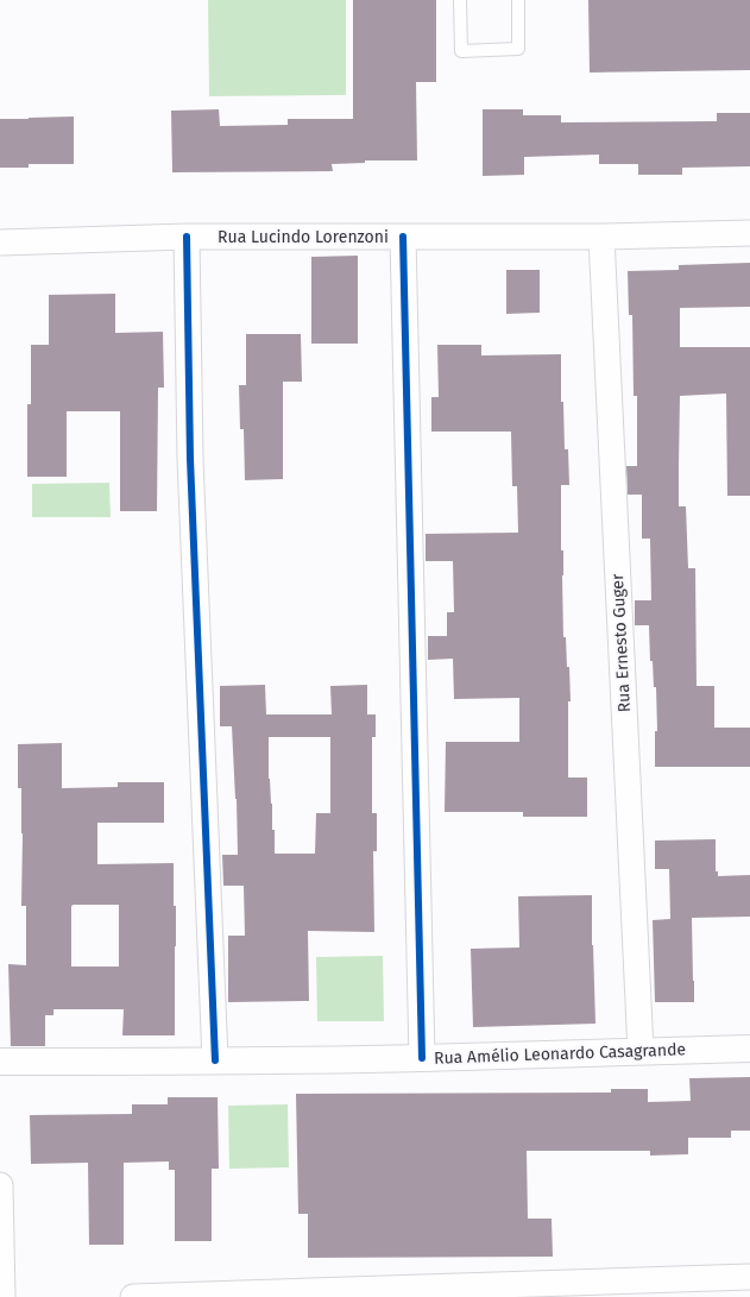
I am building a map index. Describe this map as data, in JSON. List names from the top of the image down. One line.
{"streets":{"street":["Rua Lucindo Lorenzoni","Rua Ernesto Guger","Rua Amélio Leonardo Casagrande"]},"crossings":[["Rua Lucindo Lorenzoni","Rua Ernesto Guger"],["Rua Ernesto Guger","Rua Amélio Leonardo Casagrande"]]}
